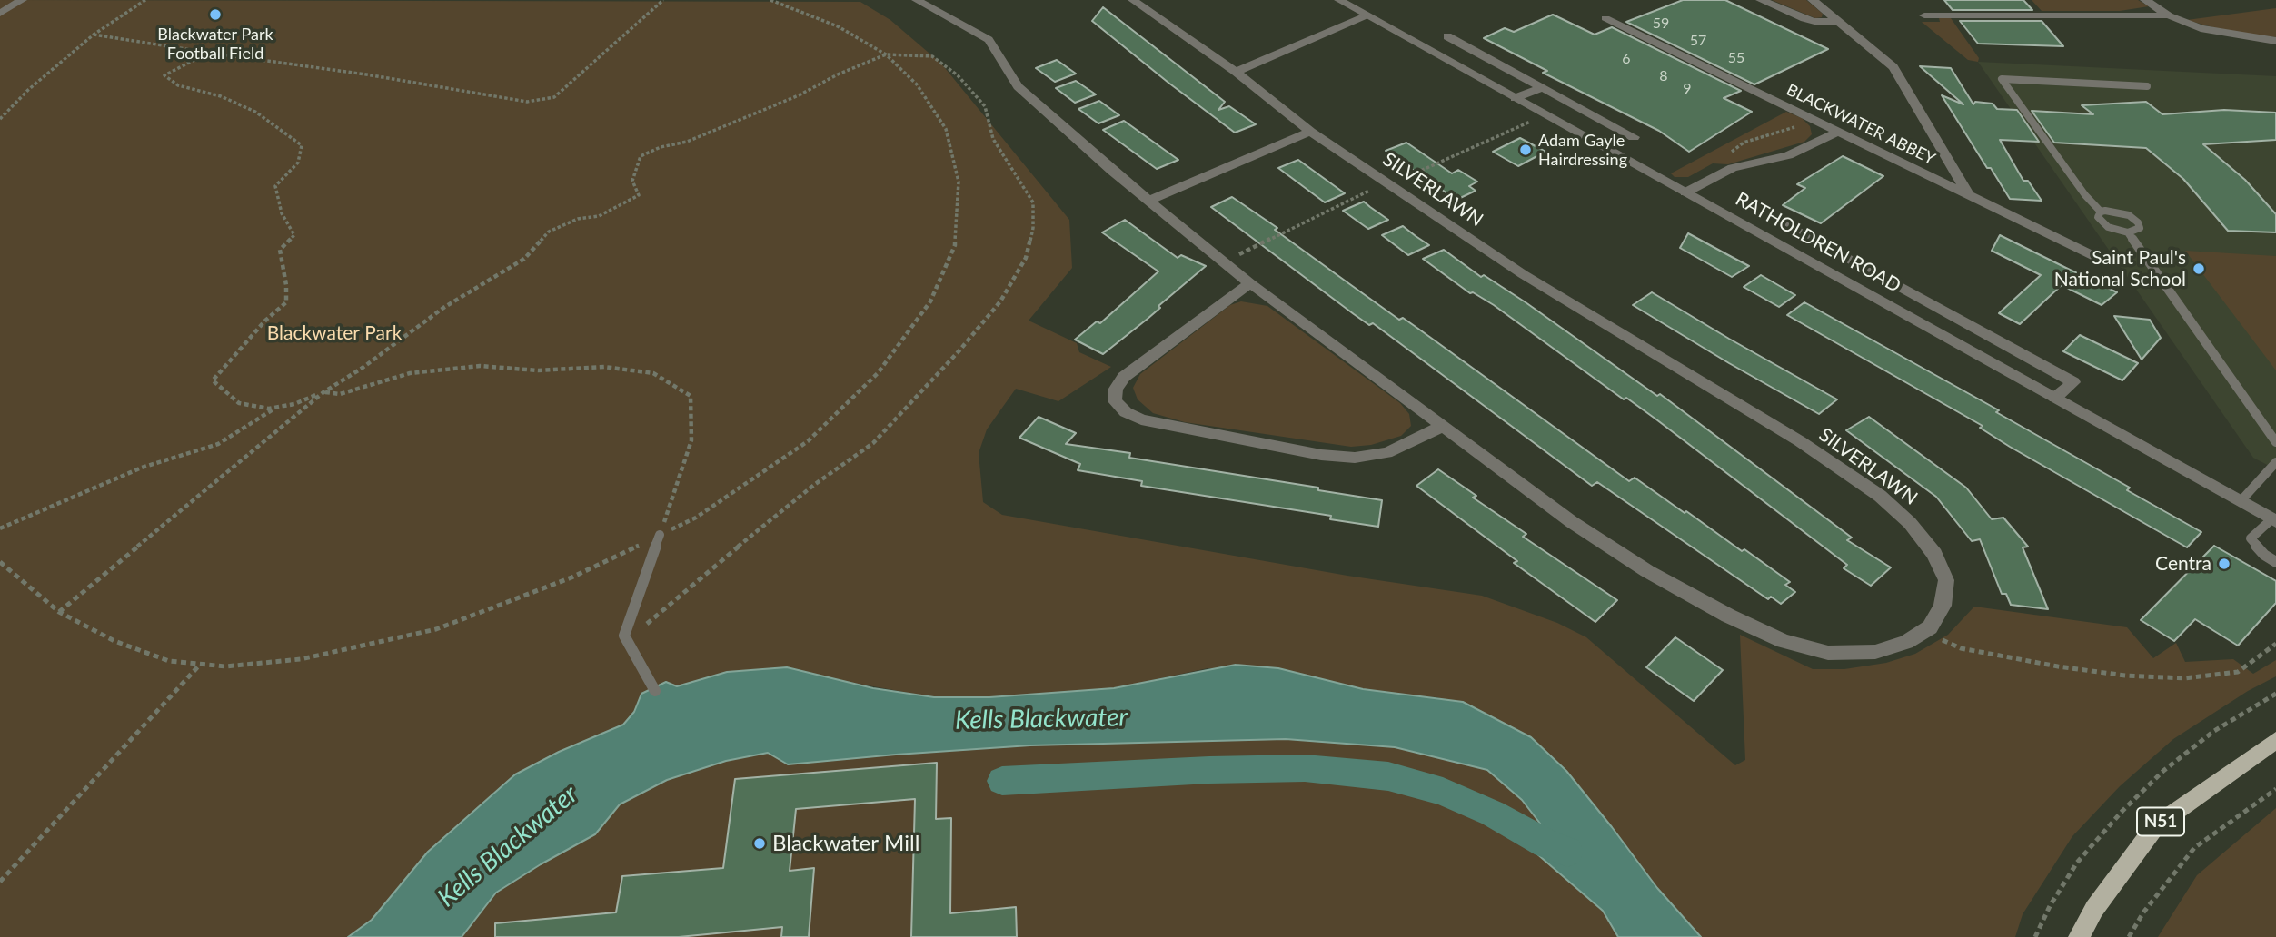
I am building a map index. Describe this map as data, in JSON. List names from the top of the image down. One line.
{"streets":{"main road":["N51"],"street":["BLACKWATER ABBEY","SILVERLAWN","RATHOLDREN ROAD"]},"water":["Kells Blackwater"],"parks":["Blackwater Park"],"places":["Blackwater Park Football Field","Adam Gayle Hairdressing","Saint Paul's National School","Centra","Blackwater Mill"],"house_numbers":["59","57","55","6","8","9"]}
